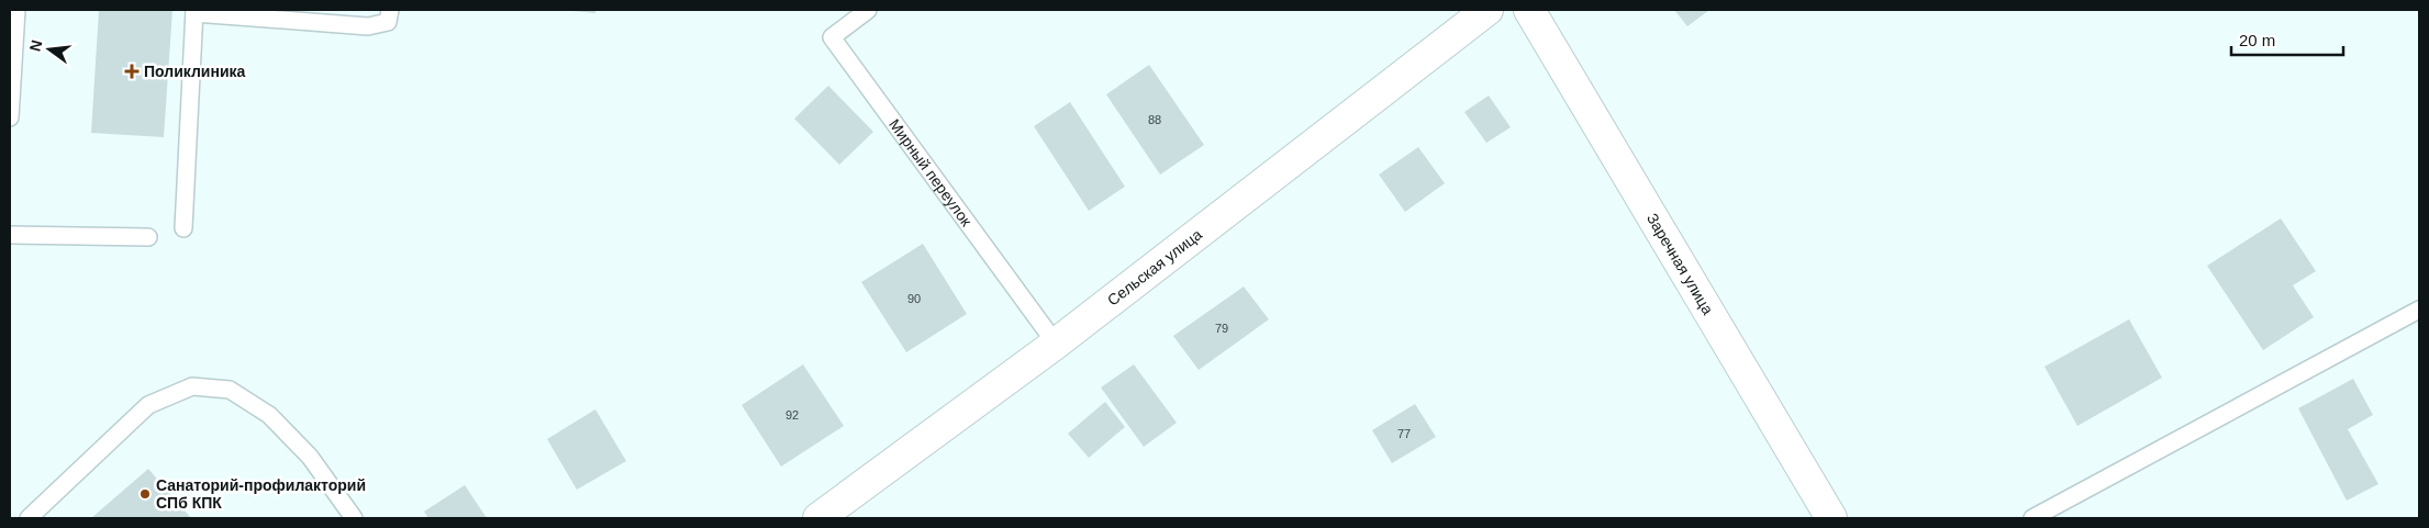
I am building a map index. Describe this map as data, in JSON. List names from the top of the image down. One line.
{"streets":{"street":["Заречная улица","Сельская улица"],"lane":["Мирный переулок"]},"crossings":[["Мирный переулок","Сельская улица"]],"places":{"health":["Поликлиника"],"other":["Санаторий-профилакторий СПб КПК"]},"house_numbers":["88","90","79","92","77"],"scale_bar":"20 m","north":"left"}
